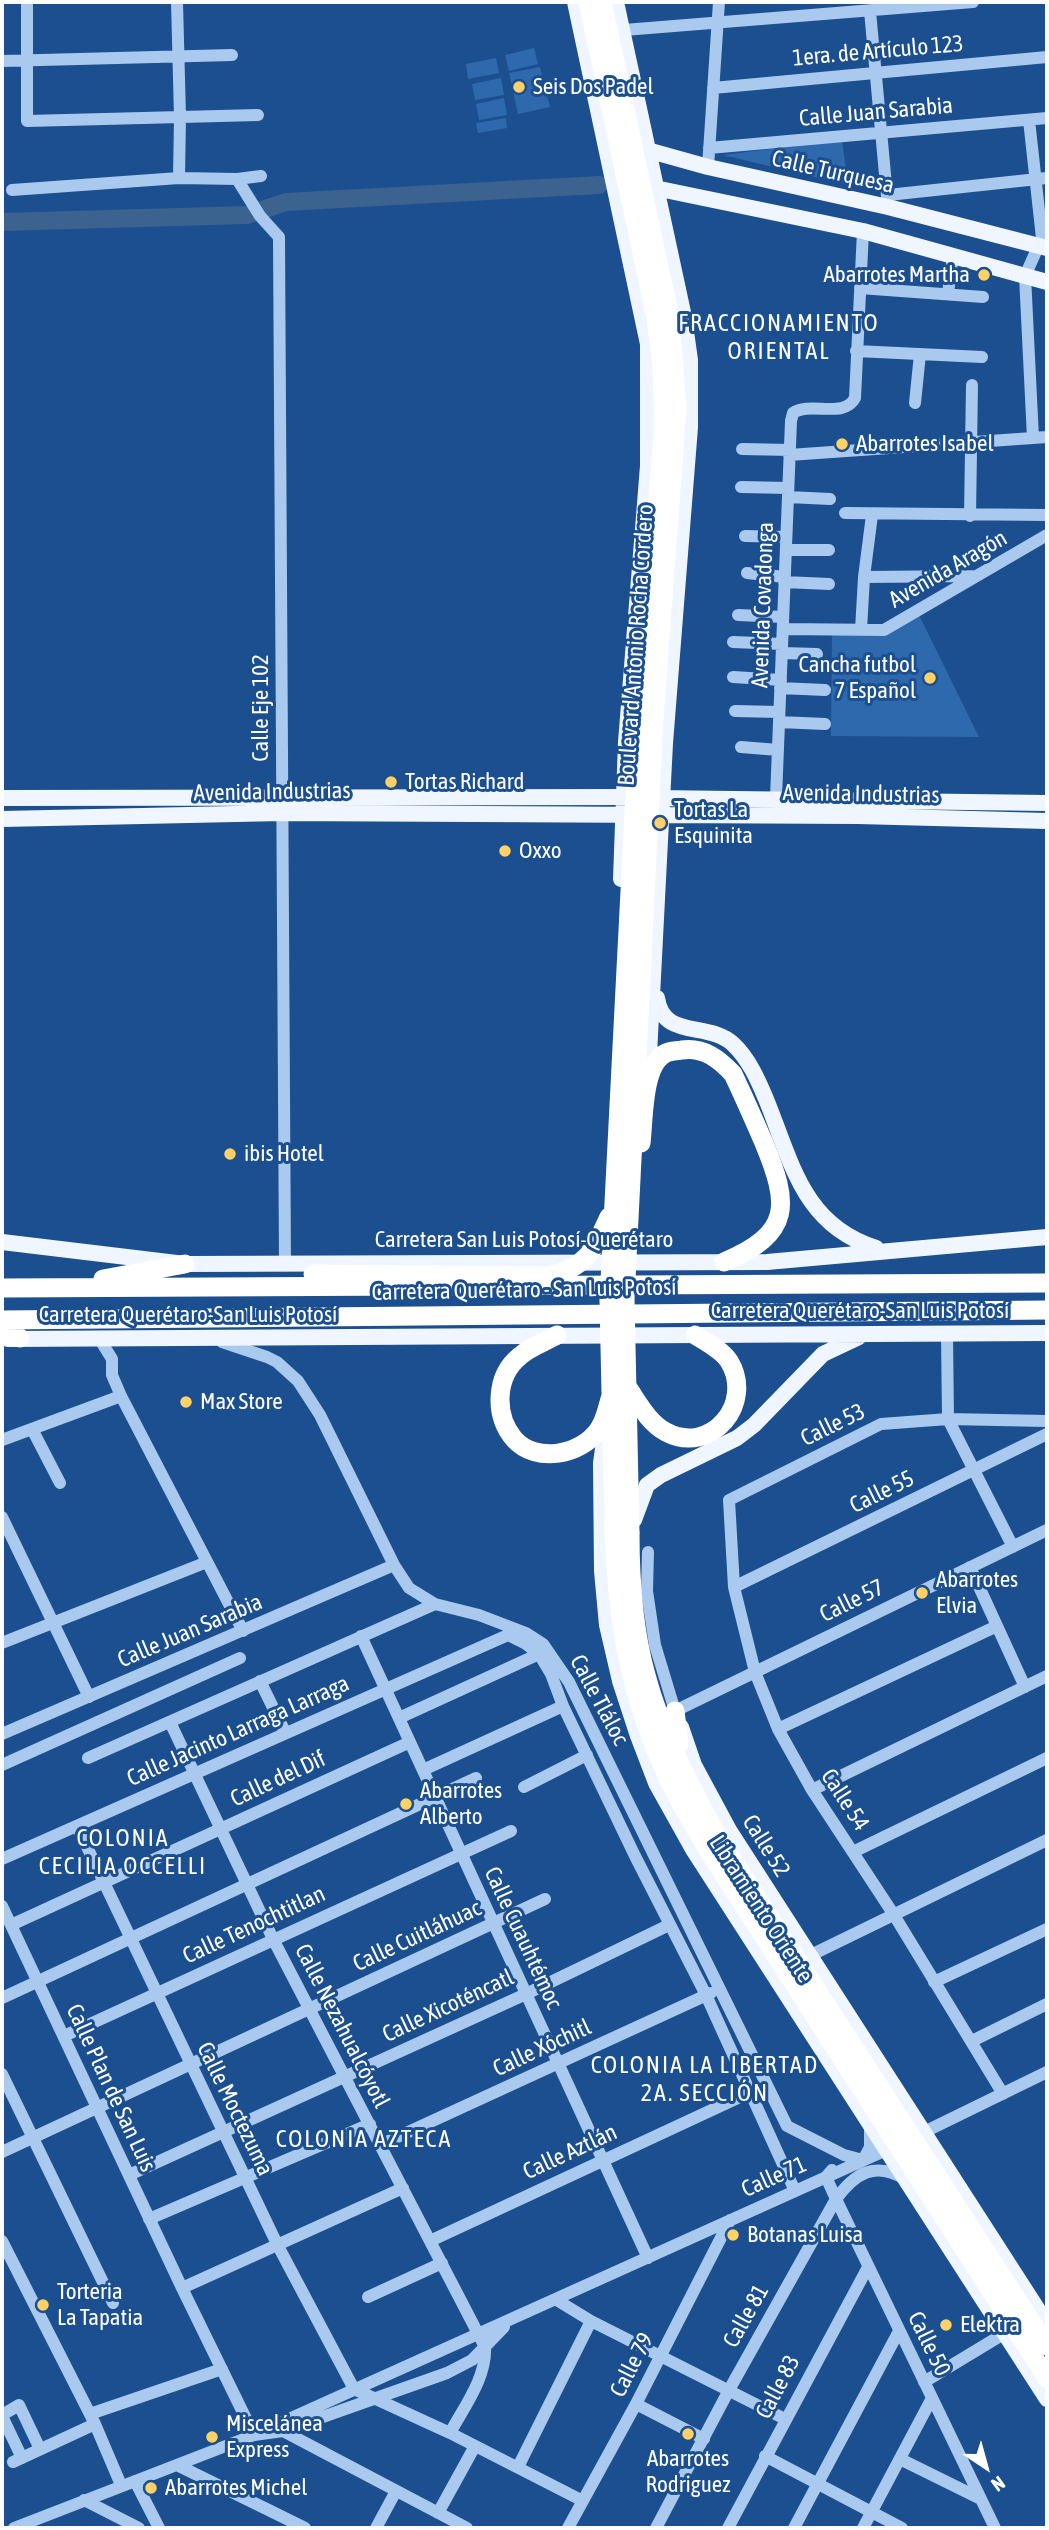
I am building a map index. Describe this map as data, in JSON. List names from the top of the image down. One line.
{"streets":{"highway":["Boulevard Antonio Rocha Cordero","Carretera Querétaro - San Luis Potosí","Libramiento Oriente"],"main road":["Calle Turquesa","Avenida Industrias","Carretera San Luis Potosí-Querétaro","Carretera Querétaro-San Luis Potosí","Calle 52"],"street":["1era. de Artículo 123","Calle Juan Sarabia","Avenida Aragón","Avenida Covadonga","Calle Eje 102","Calle 53","Calle 55","Calle 57","Calle Tláloc","Calle Jacinto Larraga Larraga","Calle del Dif","Calle 54","Calle Tenochtitlan","Calle Cuitláhuac","Calle Cuauhtémoc","Calle Xicoténcatl","Calle Nezahualcóyotl","Calle Xóchitl","Calle Plan de San Luis","Calle Moctezuma","Calle Aztlán","Calle 71","Calle 81","Calle 50","Calle 79","Calle 83"]},"crossings":[["Calle Juan Sarabia","Calle Tláloc"],["Calle Turquesa","Boulevard Antonio Rocha Cordero"],["Avenida Aragón","Avenida Covadonga"],["Avenida Covadonga","Avenida Industrias"],["Boulevard Antonio Rocha Cordero","Avenida Industrias"],["Boulevard Antonio Rocha Cordero","Libramiento Oriente"],["Calle Eje 102","Avenida Industrias"],["Calle Eje 102","Carretera San Luis Potosí-Querétaro"],["Carretera Querétaro-San Luis Potosí","Calle Tláloc"],["Calle 53","Calle 54"],["Calle 55","Calle 54"],["Calle 57","Calle 54"],["Calle 57","Calle 52"],["Calle Tláloc","Calle Jacinto Larraga Larraga"],["Calle Tláloc","Calle Xicoténcatl"],["Calle Tláloc","Calle Xóchitl"],["Calle Tláloc","Calle Aztlán"],["Calle Tláloc","Calle 71"],["Calle Jacinto Larraga Larraga","Calle Cuauhtémoc"],["Calle Jacinto Larraga Larraga","Calle Nezahualcóyotl"],["Calle Jacinto Larraga Larraga","Calle Moctezuma"],["Calle del Dif","Calle Cuauhtémoc"],["Calle del Dif","Calle Nezahualcóyotl"],["Calle del Dif","Calle Plan de San Luis"],["Calle del Dif","Calle Moctezuma"],["Calle 54","Calle 71"],["Calle 52","Libramiento Oriente"],["Calle 52","Calle 71"],["Libramiento Oriente","Calle 71"],["Libramiento Oriente","Calle 81"],["Calle Tenochtitlan","Calle Cuauhtémoc"],["Calle Tenochtitlan","Calle Nezahualcóyotl"],["Calle Tenochtitlan","Calle Plan de San Luis"],["Calle Tenochtitlan","Calle Moctezuma"],["Calle Cuitláhuac","Calle Cuauhtémoc"],["Calle Cuitláhuac","Calle Nezahualcóyotl"],["Calle Cuitláhuac","Calle Plan de San Luis"],["Calle Cuitláhuac","Calle Moctezuma"],["Calle Cuauhtémoc","Calle Xicoténcatl"],["Calle Cuauhtémoc","Calle Xóchitl"],["Calle Cuauhtémoc","Calle Aztlán"],["Calle Cuauhtémoc","Calle 71"],["Calle Xicoténcatl","Calle Nezahualcóyotl"],["Calle Xicoténcatl","Calle Plan de San Luis"],["Calle Xicoténcatl","Calle Moctezuma"],["Calle Nezahualcóyotl","Calle Xóchitl"],["Calle Nezahualcóyotl","Calle Aztlán"],["Calle Nezahualcóyotl","Calle 71"],["Calle Plan de San Luis","Calle 71"],["Calle Moctezuma","Calle 71"],["Calle 71","Calle 50"],["Calle 71","Calle 79"],["Calle 81","Calle 50"],["Calle 50","Calle 83"]],"districts":["FRACCIONAMIENTO ORIENTAL","COLONIA CECILIA OCCELLI","COLONIA LA LIBERTAD 2A. SECCIÓN","COLONIA AZTECA"],"places":["Seis Dos Padel","Abarrotes Martha","Abarrotes Isabel","Cancha futbol 7 Español","Tortas Richard","Tortas La Esquinita","Oxxo","ibis Hotel","Max Store","Abarrotes Elvia","Abarrotes Alberto","Botanas Luisa","Torteria La Tapatia","Elektra","Abarrotes Rodriguez","Miscelánea Express","Abarrotes Michel"],"north":"bottom right"}
